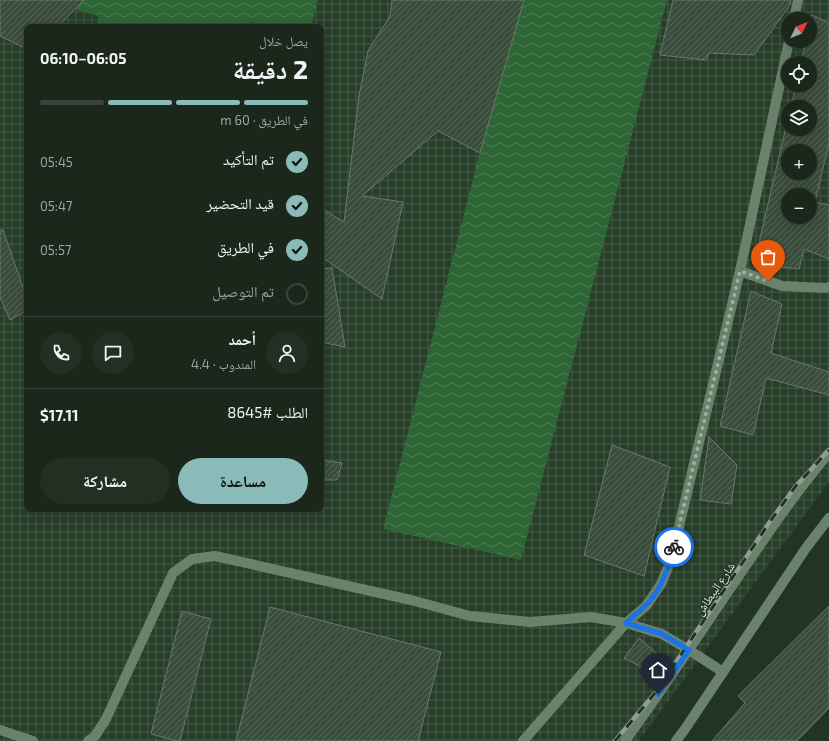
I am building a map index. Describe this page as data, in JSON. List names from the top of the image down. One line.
{"streets":{"lane":["شارع البيطاش"]},"north":"top right","page":{"map_buttons":["+","−"],"heading":["2 دقيقة","يصل خلال","06:05–06:10"],"panel":["أحمد","المندوب · 4.4","الطلب #8645","$17.11"],"bar":"في الطريق · 60 m","list":[["تم التأكيد","05:45"],["قيد التحضير","05:47"],["في الطريق","05:57"],"تم التوصيل"],"buttons":["مساعدة","مشاركة"]}}
